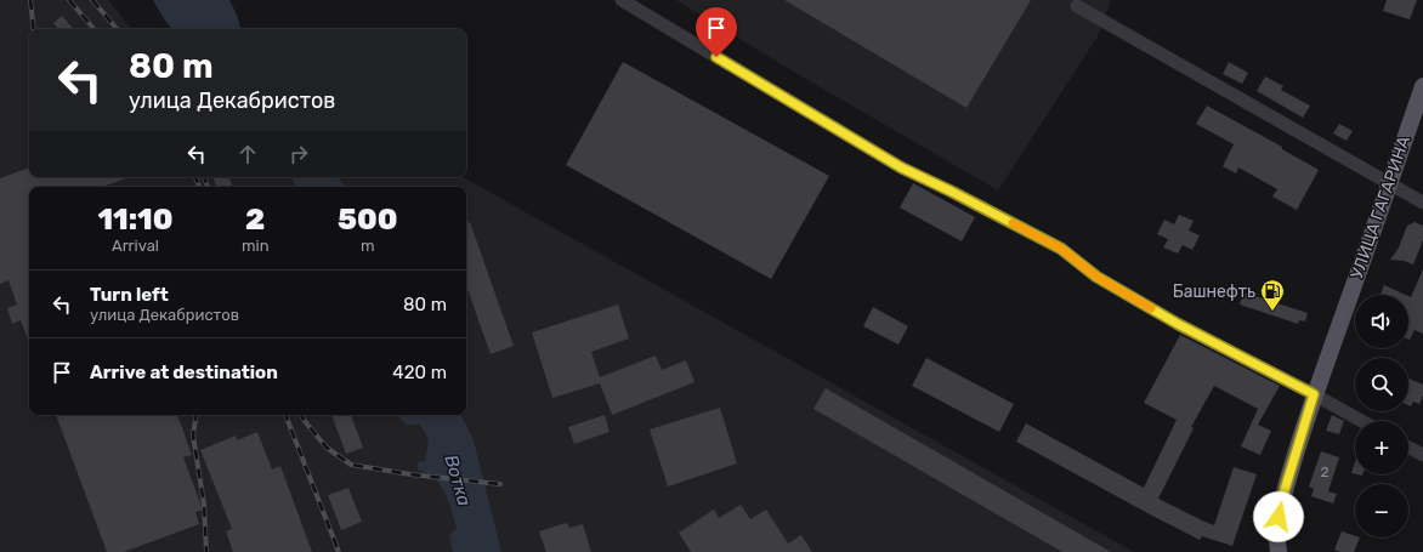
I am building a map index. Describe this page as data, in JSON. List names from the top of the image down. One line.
{"streets":{"main road":["УЛИЦА ГАГАРИНА"]},"water":["Вотка"],"places":{"fuel station":["Башнефть"]},"house_numbers":["2"],"page":{"turn":["80 m","улица Декабристов"],"eta":["11:10","Arrival","2","min","500","m"],"list":[{"name":"Turn left","note":"улица Декабристов","value":"80 m"},{"name":"Arrive at destination","value":"420 m"}],"map_buttons":["+","−"]}}
